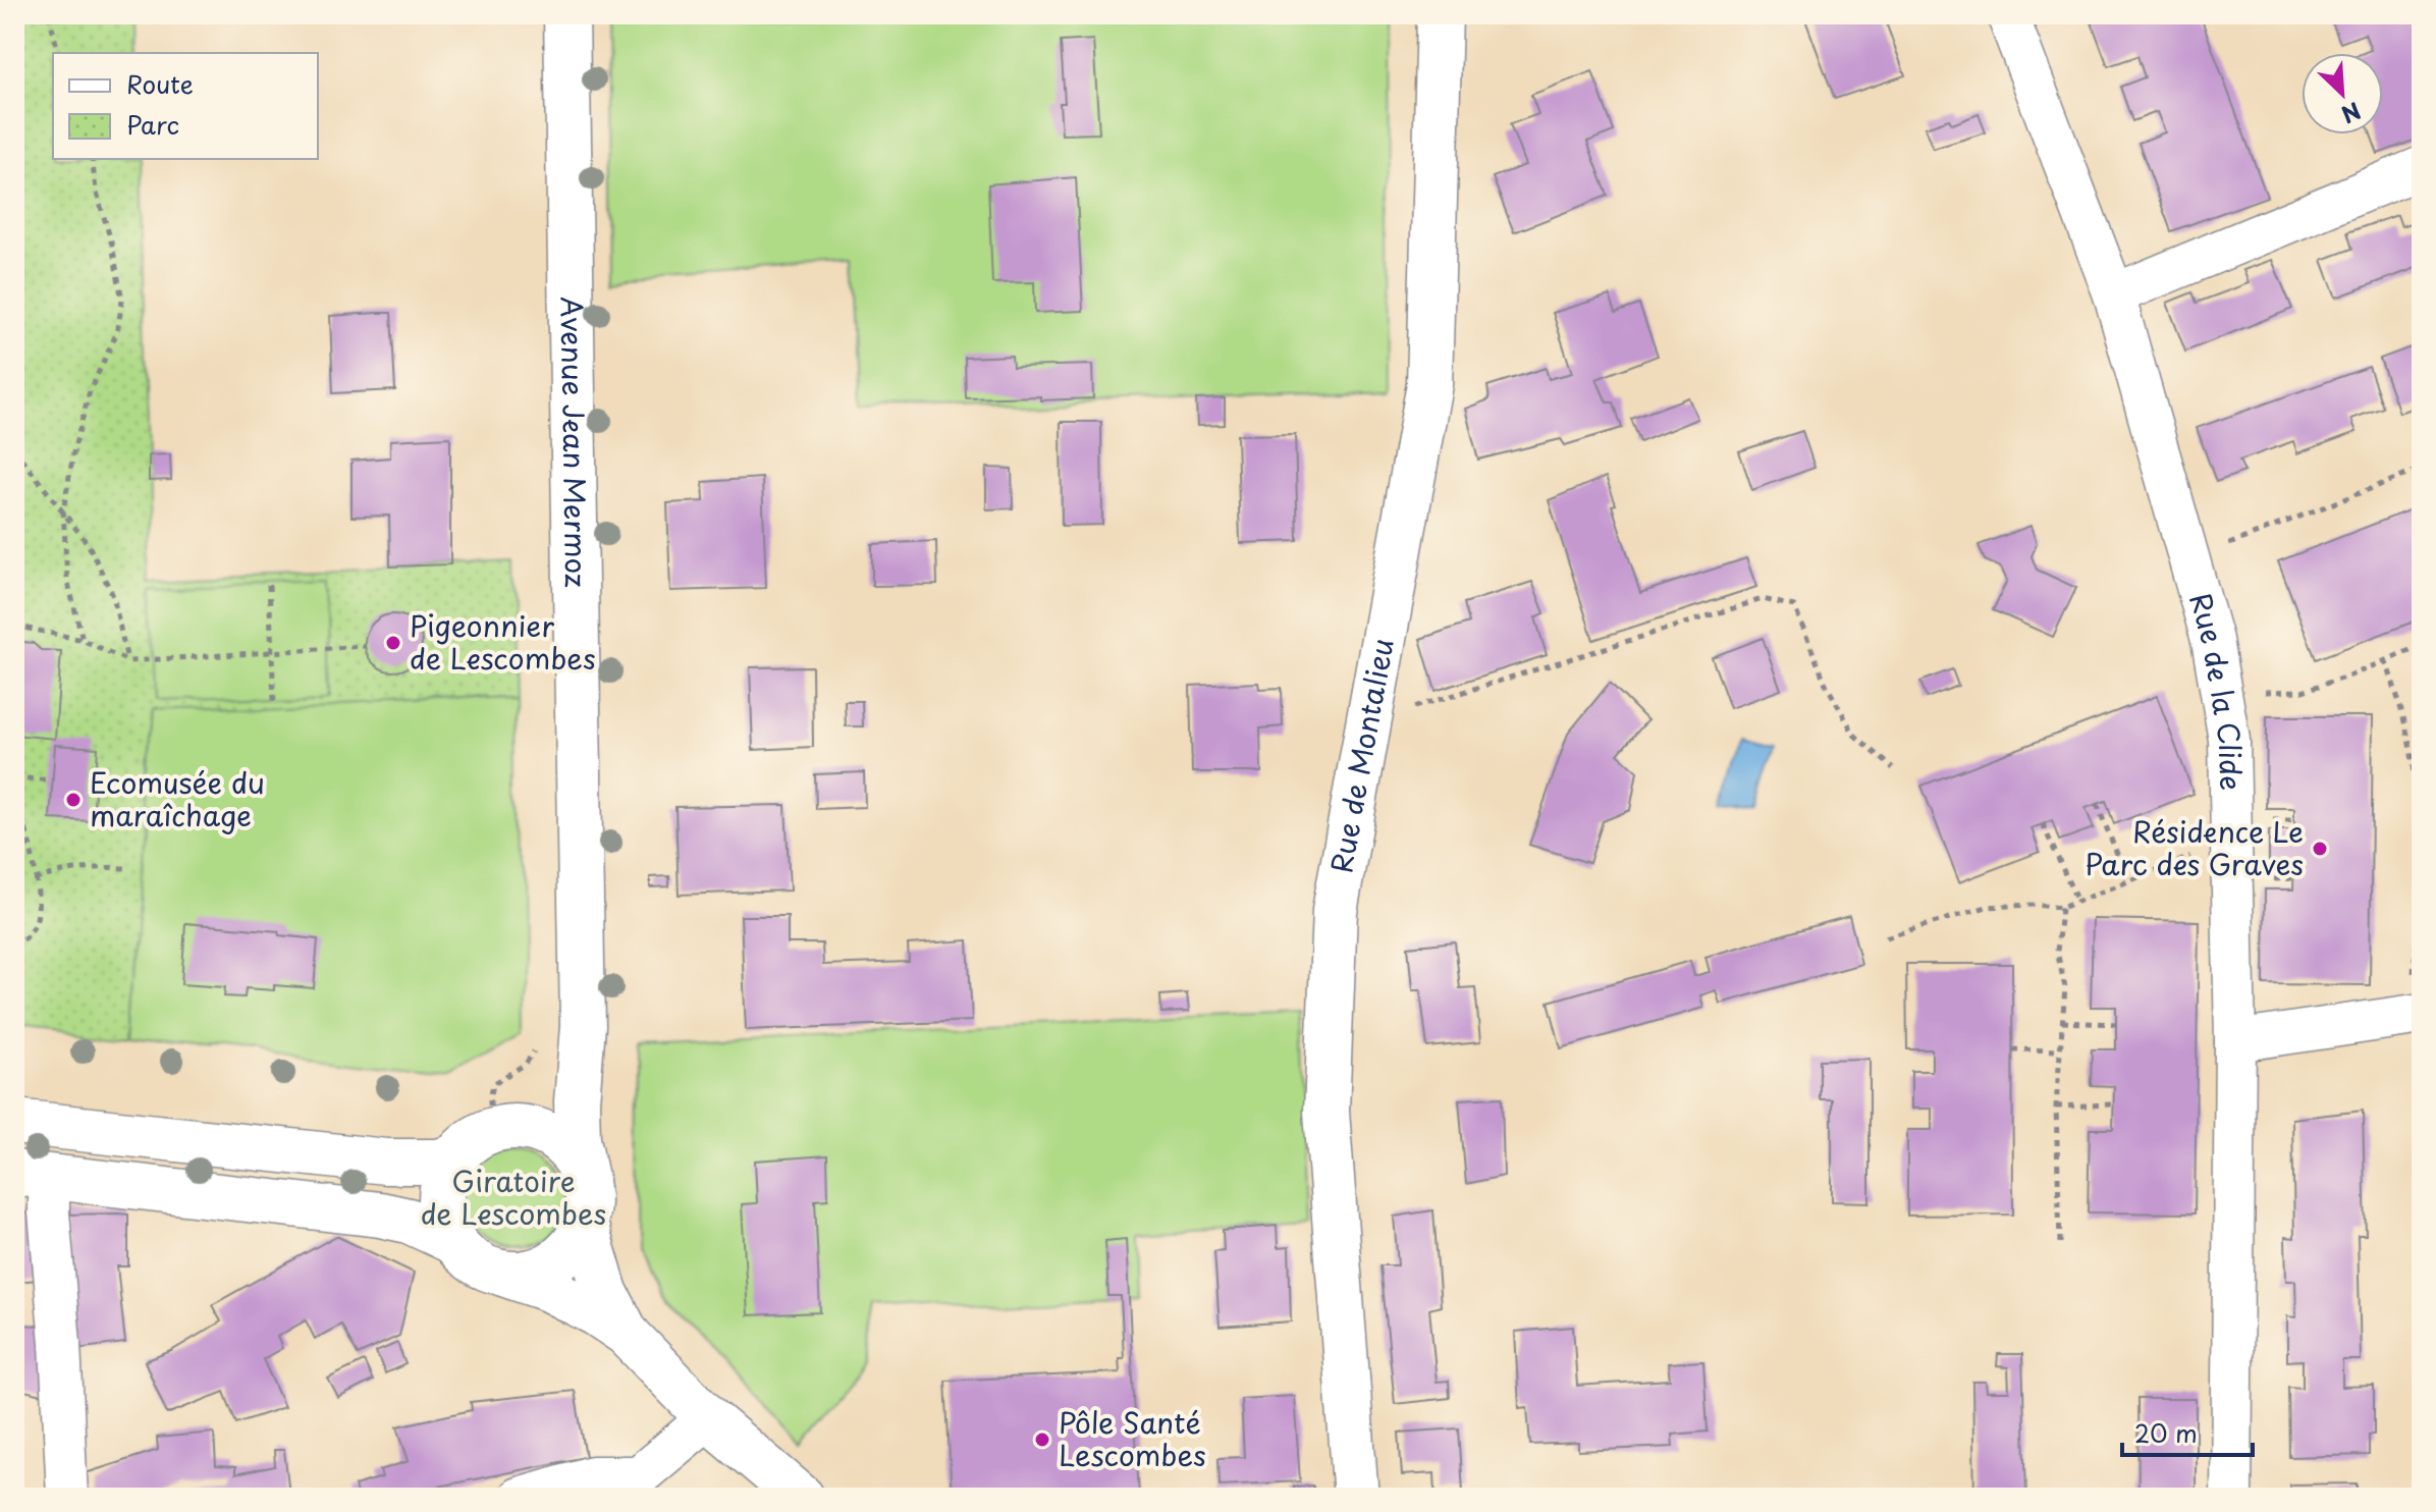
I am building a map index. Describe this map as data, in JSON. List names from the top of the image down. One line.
{"streets":{"street":["Avenue Jean Mermoz","Rue de la Clide","Rue de Montalieu"]},"parks":["Giratoire de Lescombes"],"places":["Pigeonnier de Lescombes","Ecomusée du maraîchage","Résidence Le Parc des Graves","Pôle Santé Lescombes"],"legend":["Route","Parc"],"scale_bar":"20 m","north":"bottom right"}
